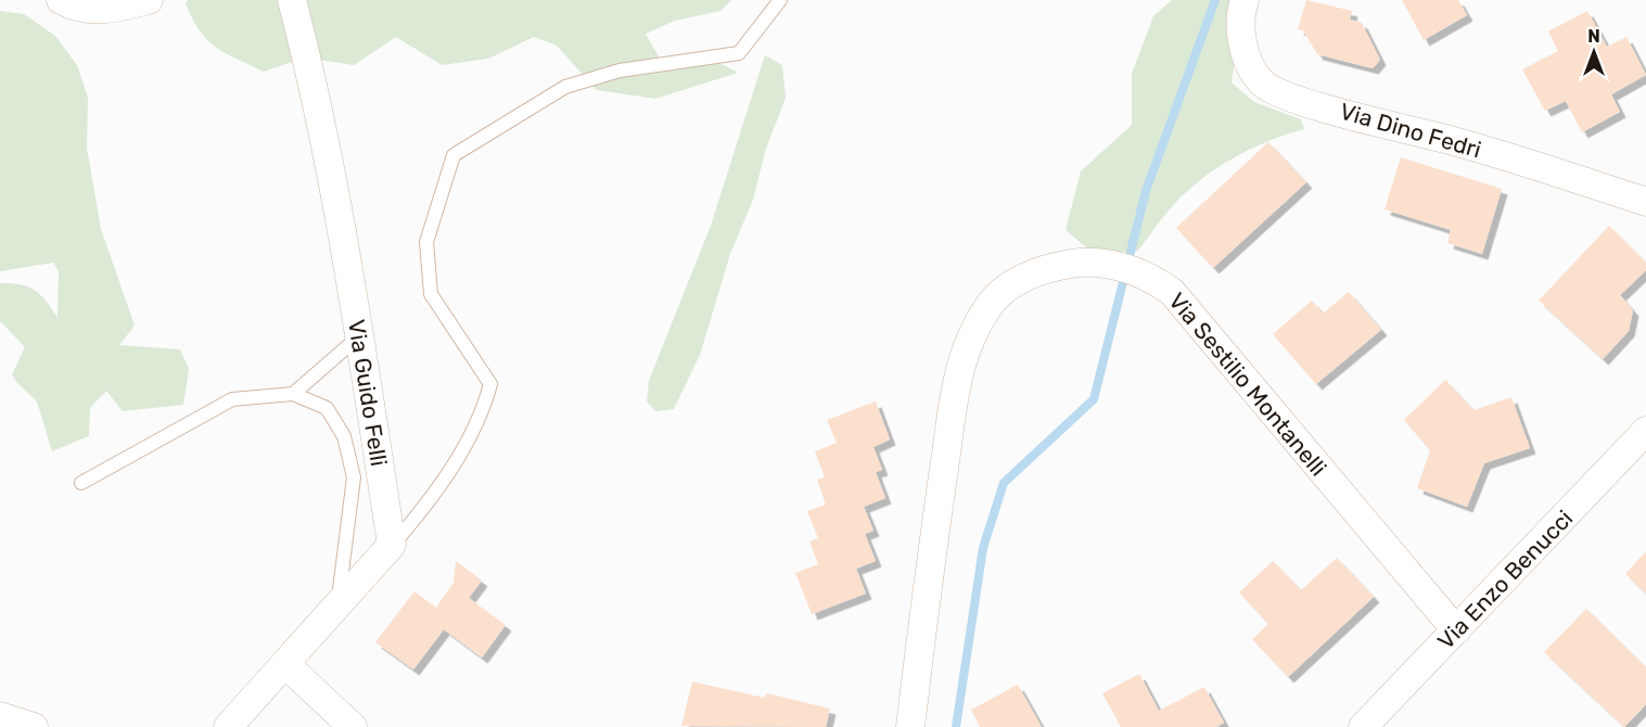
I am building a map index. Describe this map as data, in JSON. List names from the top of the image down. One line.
{"streets":{"street":["Via Dino Fedri","Via Sestilio Montanelli","Via Guido Felli","Via Enzo Benucci"]},"crossings":[["Via Sestilio Montanelli","Via Enzo Benucci"]],"north":"top"}
